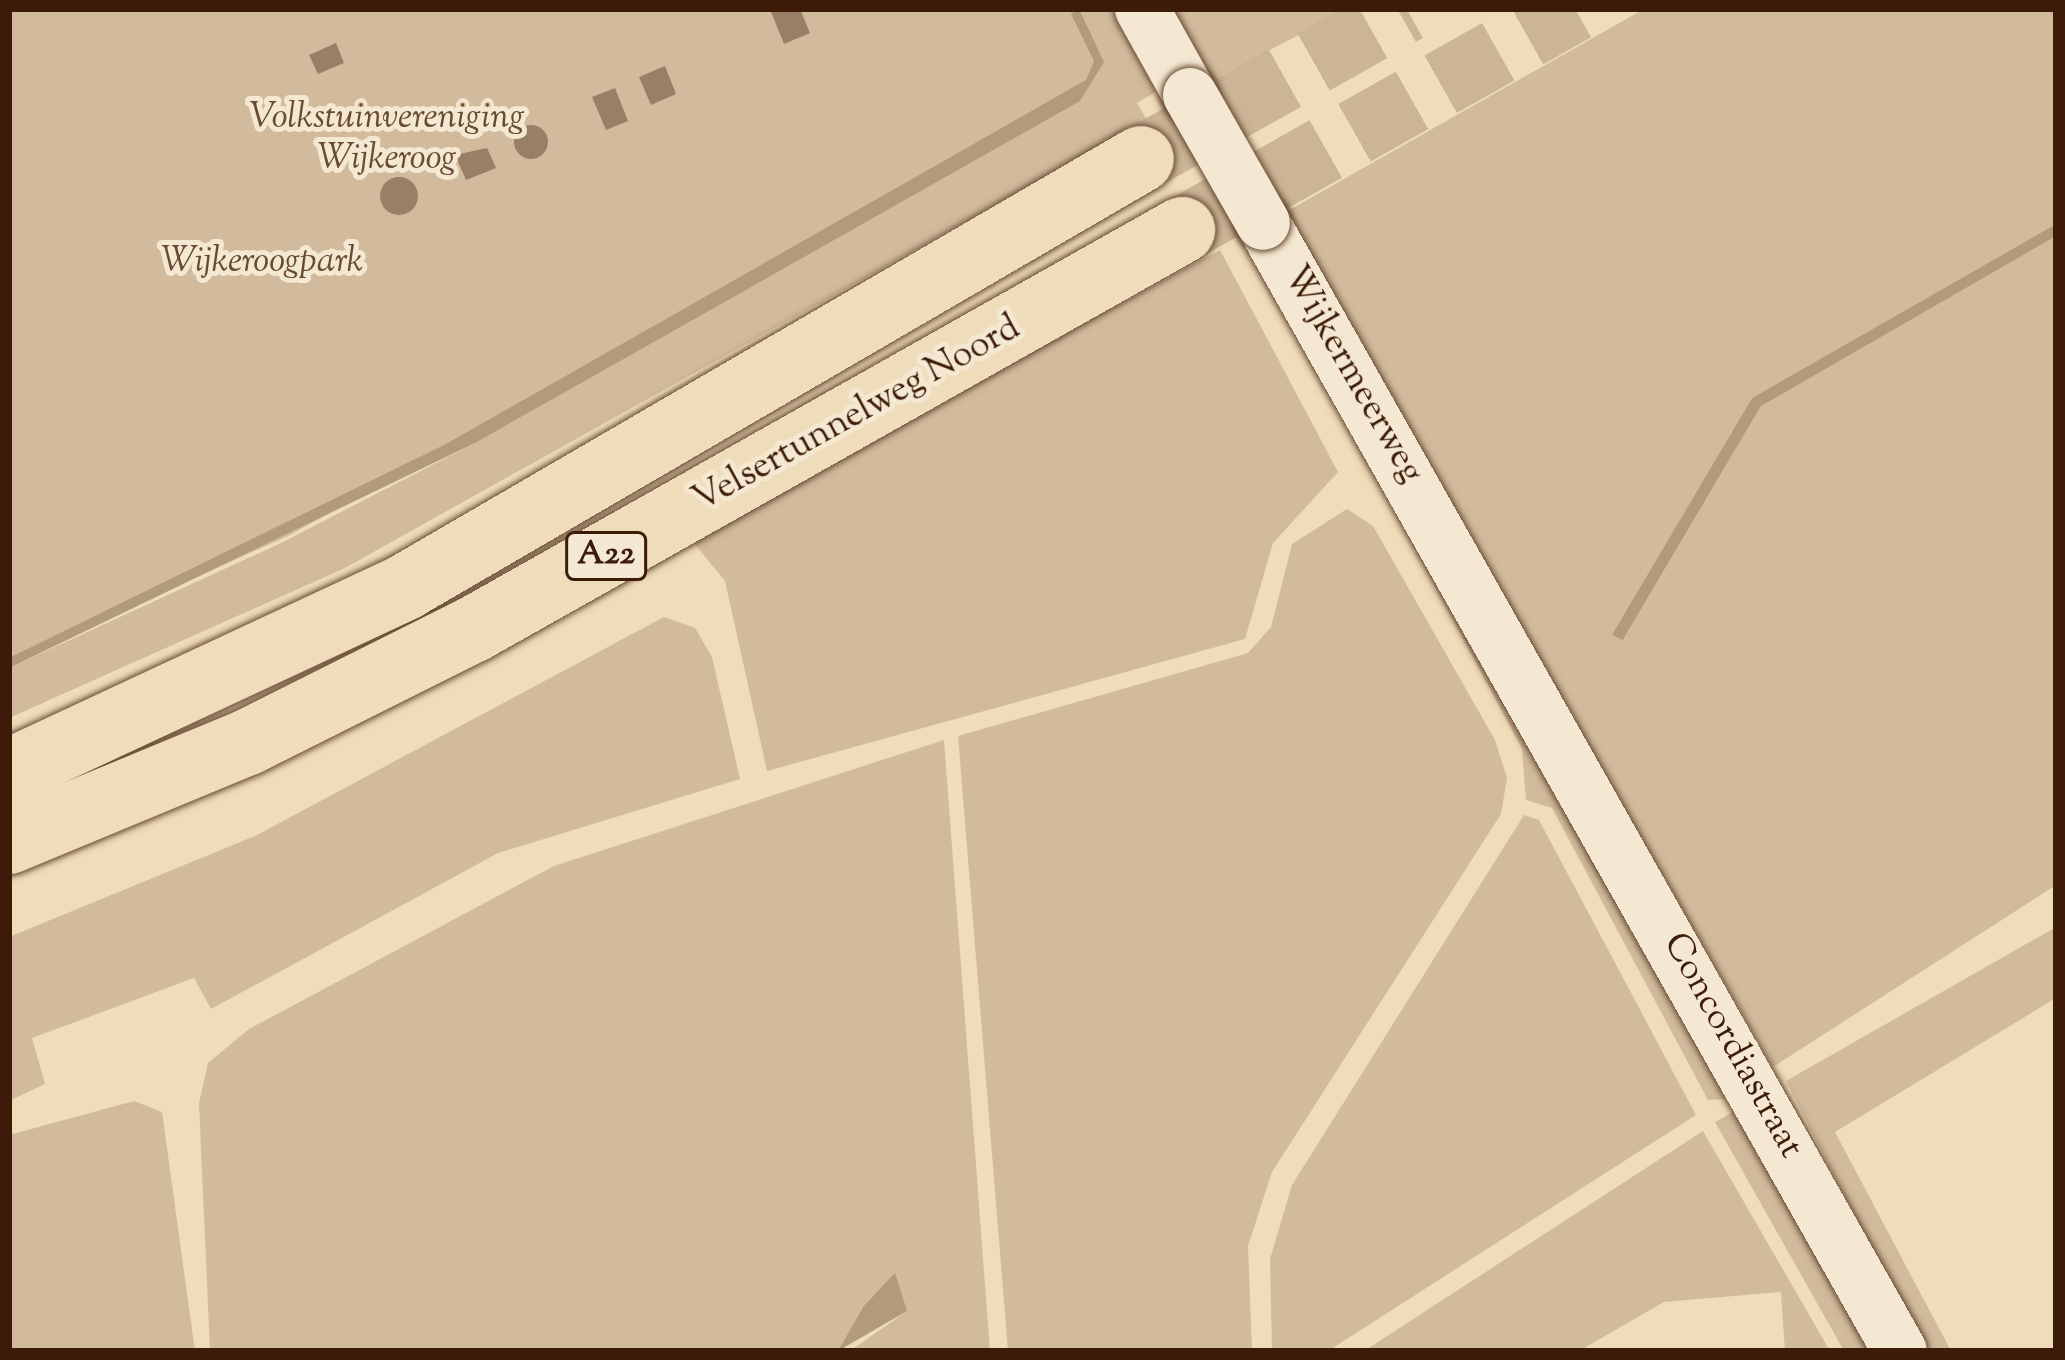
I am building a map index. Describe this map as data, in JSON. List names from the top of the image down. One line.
{"streets":{"highway":["Velsertunnelweg Noord","A22"],"street":["Wijkermeerweg","Concordiastraat"]},"crossings":[["Wijkermeerweg","Concordiastraat"]],"parks":["Volkstuinvereniging Wijkeroog","Wijkeroogpark"]}
